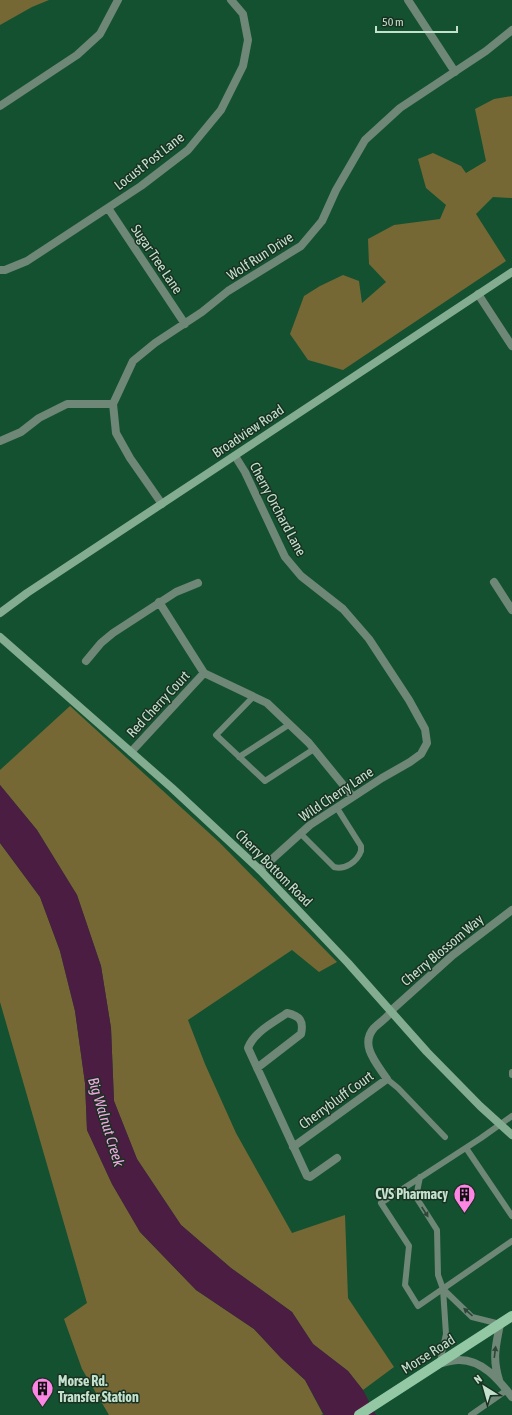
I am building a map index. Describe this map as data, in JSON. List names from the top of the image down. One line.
{"streets":{"main road":["Broadview Road","Cherry Bottom Road","Morse Road"],"street":["Locust Post Lane","Wolf Run Drive","Sugar Tree Lane","Cherry Orchard Lane","Red Cherry Court","Wild Cherry Lane","Cherry Blossom Way","Cherrybluff Court"]},"crossings":[["Locust Post Lane","Sugar Tree Lane"],["Wolf Run Drive","Sugar Tree Lane"],["Broadview Road","Cherry Orchard Lane"],["Cherry Orchard Lane","Wild Cherry Lane"],["Red Cherry Court","Wild Cherry Lane"],["Red Cherry Court","Cherry Bottom Road"],["Wild Cherry Lane","Cherry Bottom Road"],["Cherry Bottom Road","Cherry Blossom Way"],["Cherry Bottom Road","Cherrybluff Court"],["Cherry Blossom Way","Cherrybluff Court"]],"water":["Big Walnut Creek"],"places":{"building":["CVS Pharmacy","Morse Rd. Transfer Station"]},"scale_bar":"50 m","north":"top left"}
